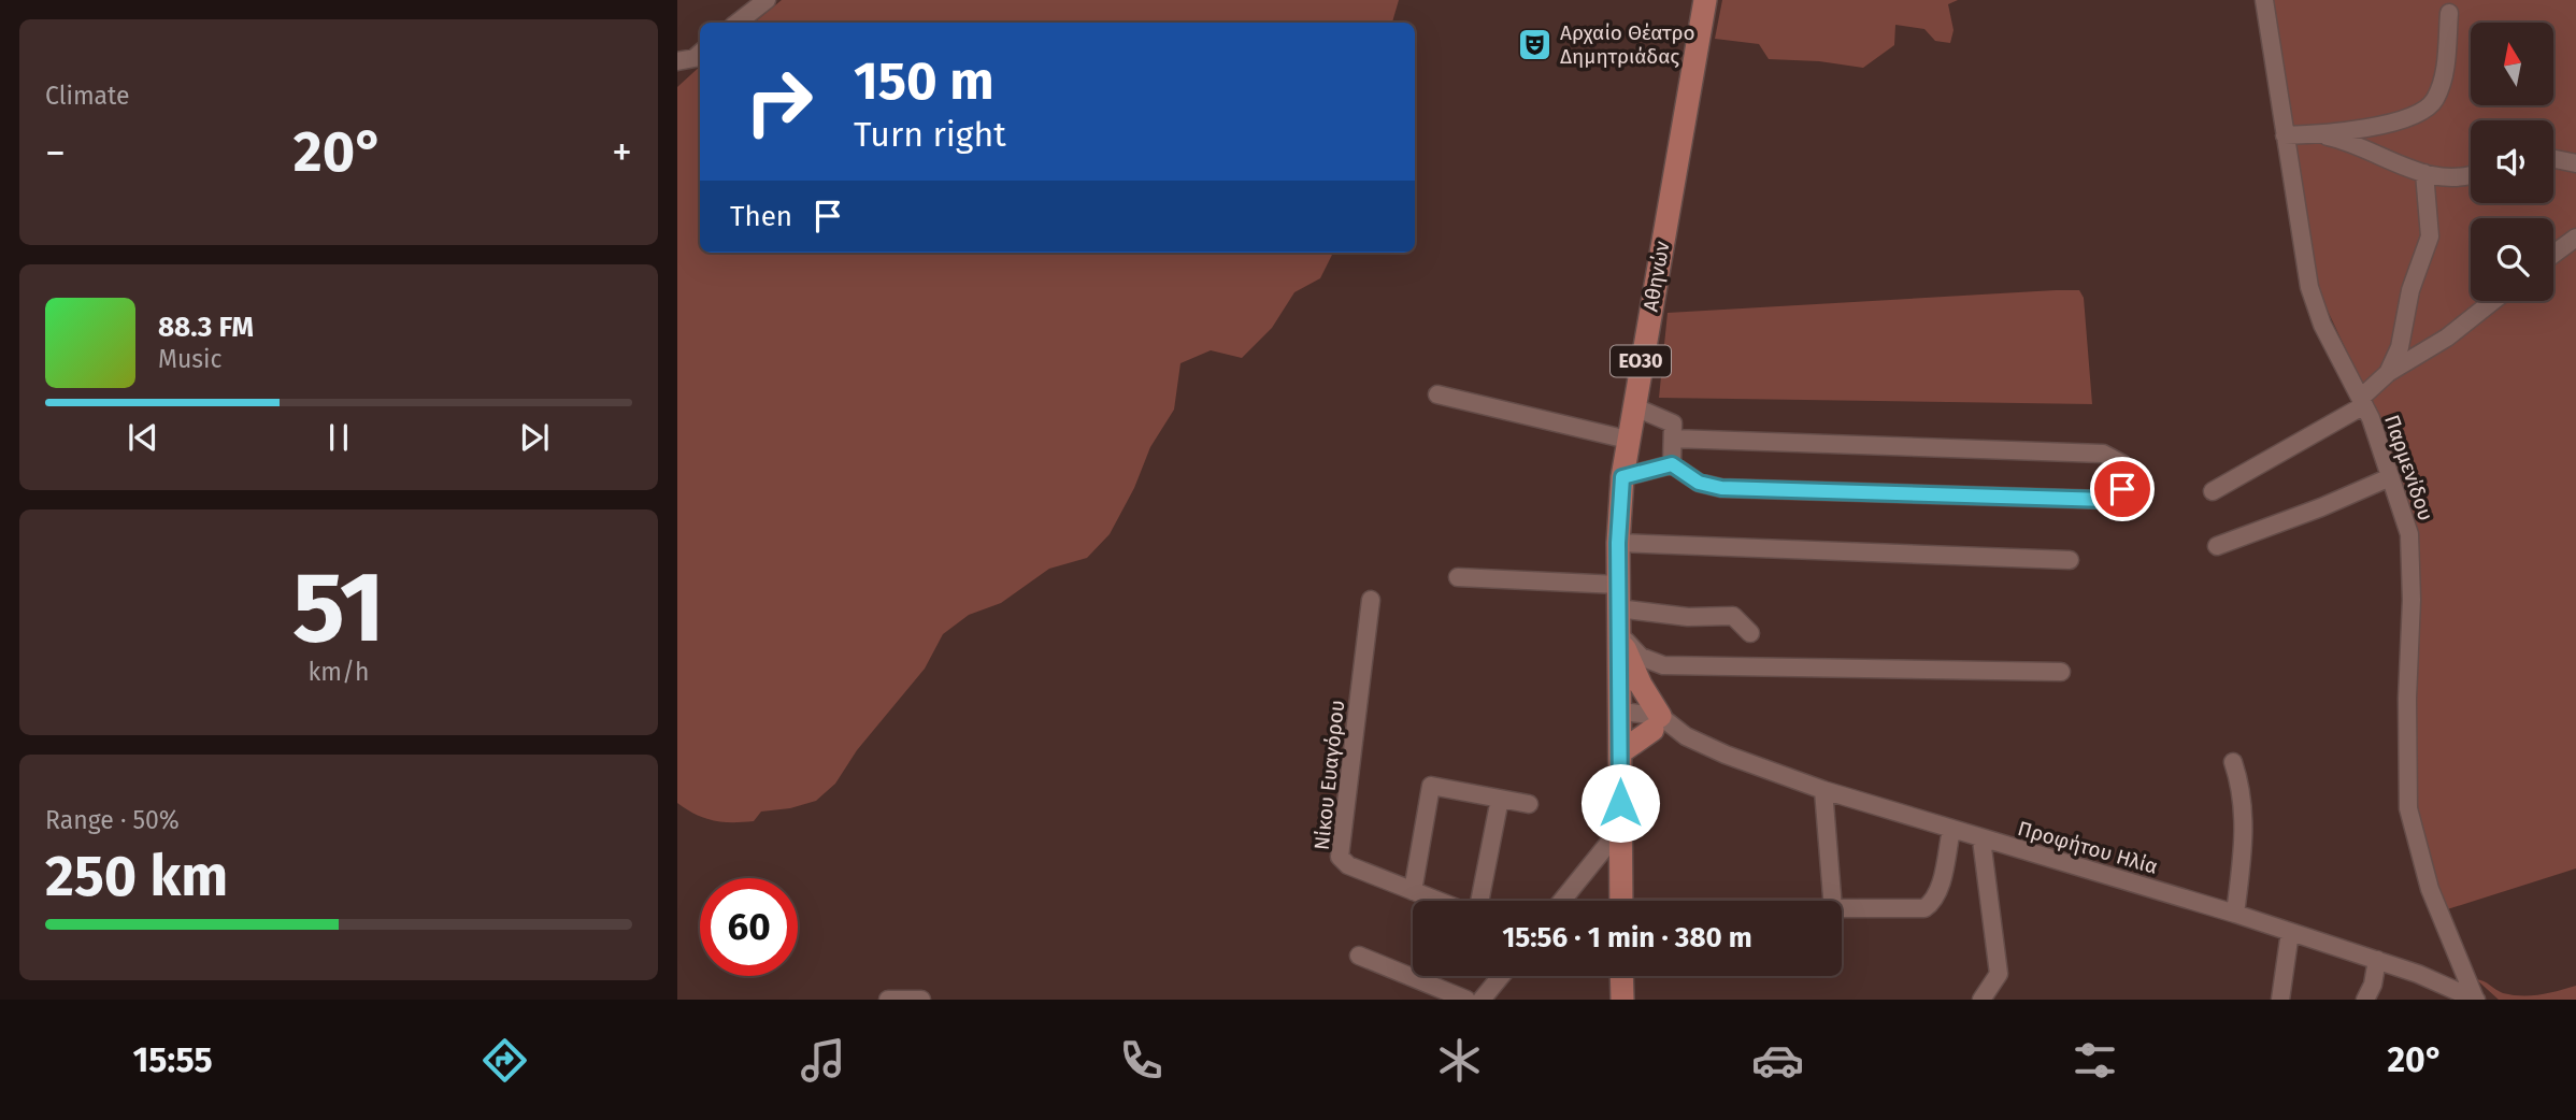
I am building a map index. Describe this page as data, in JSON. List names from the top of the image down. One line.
{"streets":{"main road":["Αθηνών","ΕΟ30"],"street":["Παρμενίδου","Νίκου Ευαγόρου","Προφήτου Ηλία"]},"crossings":[["Παρμενίδου","Προφήτου Ηλία"]],"places":{"theatre":["Αρχαίο Θέατρο Δημητριάδας"]},"north":"top","page":{"tile":["Climate",["51","km/h"],["Range · 50%","250 km"]],"turn":["150 m","Turn right"],"heat":["−","20°","+"],"then":"Then","song":["88.3 FM","Music"],"limit":"60","trip":"15:56 · 1 min · 380 m","tabs":["15:55","20°"]}}
